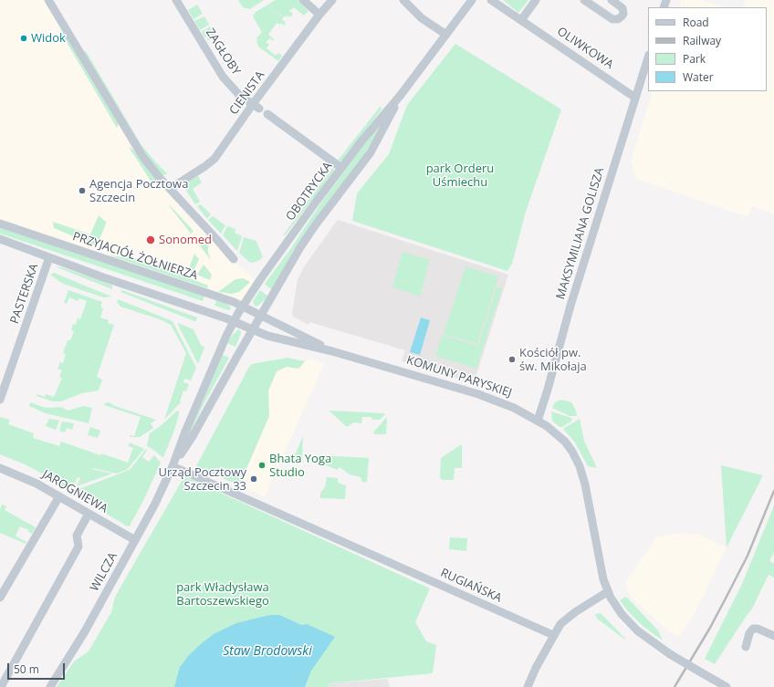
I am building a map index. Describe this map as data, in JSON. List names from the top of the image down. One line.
{"streets":{"street":["OLIWKOWA","ZAGŁOBY","CIENISTA","OBOTRYCKA","MAKSYMILIANA GOLISZA","PRZYJACIÓŁ ŻOŁNIERZA","PASTERSKA","KOMUNY PARYSKIEJ","JAROGNIEWA","WILCZA","RUGIAŃSKA"]},"crossings":[["OLIWKOWA","MAKSYMILIANA GOLISZA"],["ZAGŁOBY","CIENISTA"],["OBOTRYCKA","PRZYJACIÓŁ ŻOŁNIERZA"],["OBOTRYCKA","KOMUNY PARYSKIEJ"],["OBOTRYCKA","WILCZA"],["MAKSYMILIANA GOLISZA","KOMUNY PARYSKIEJ"],["PRZYJACIÓŁ ŻOŁNIERZA","KOMUNY PARYSKIEJ"],["PRZYJACIÓŁ ŻOŁNIERZA","WILCZA"],["KOMUNY PARYSKIEJ","WILCZA"],["JAROGNIEWA","WILCZA"],["WILCZA","RUGIAŃSKA"]],"water":["Staw Brodowski"],"parks":["park Orderu Uśmiechu","park Władysława Bartoszewskiego"],"places":["Widok","Agencja Pocztowa Szczecin","Sonomed","Kościół pw. św. Mikołaja","Bhata Yoga Studio","Urząd Pocztowy Szczecin 33"],"legend":["Road","Railway","Park","Water"],"scale_bar":"50 m"}
